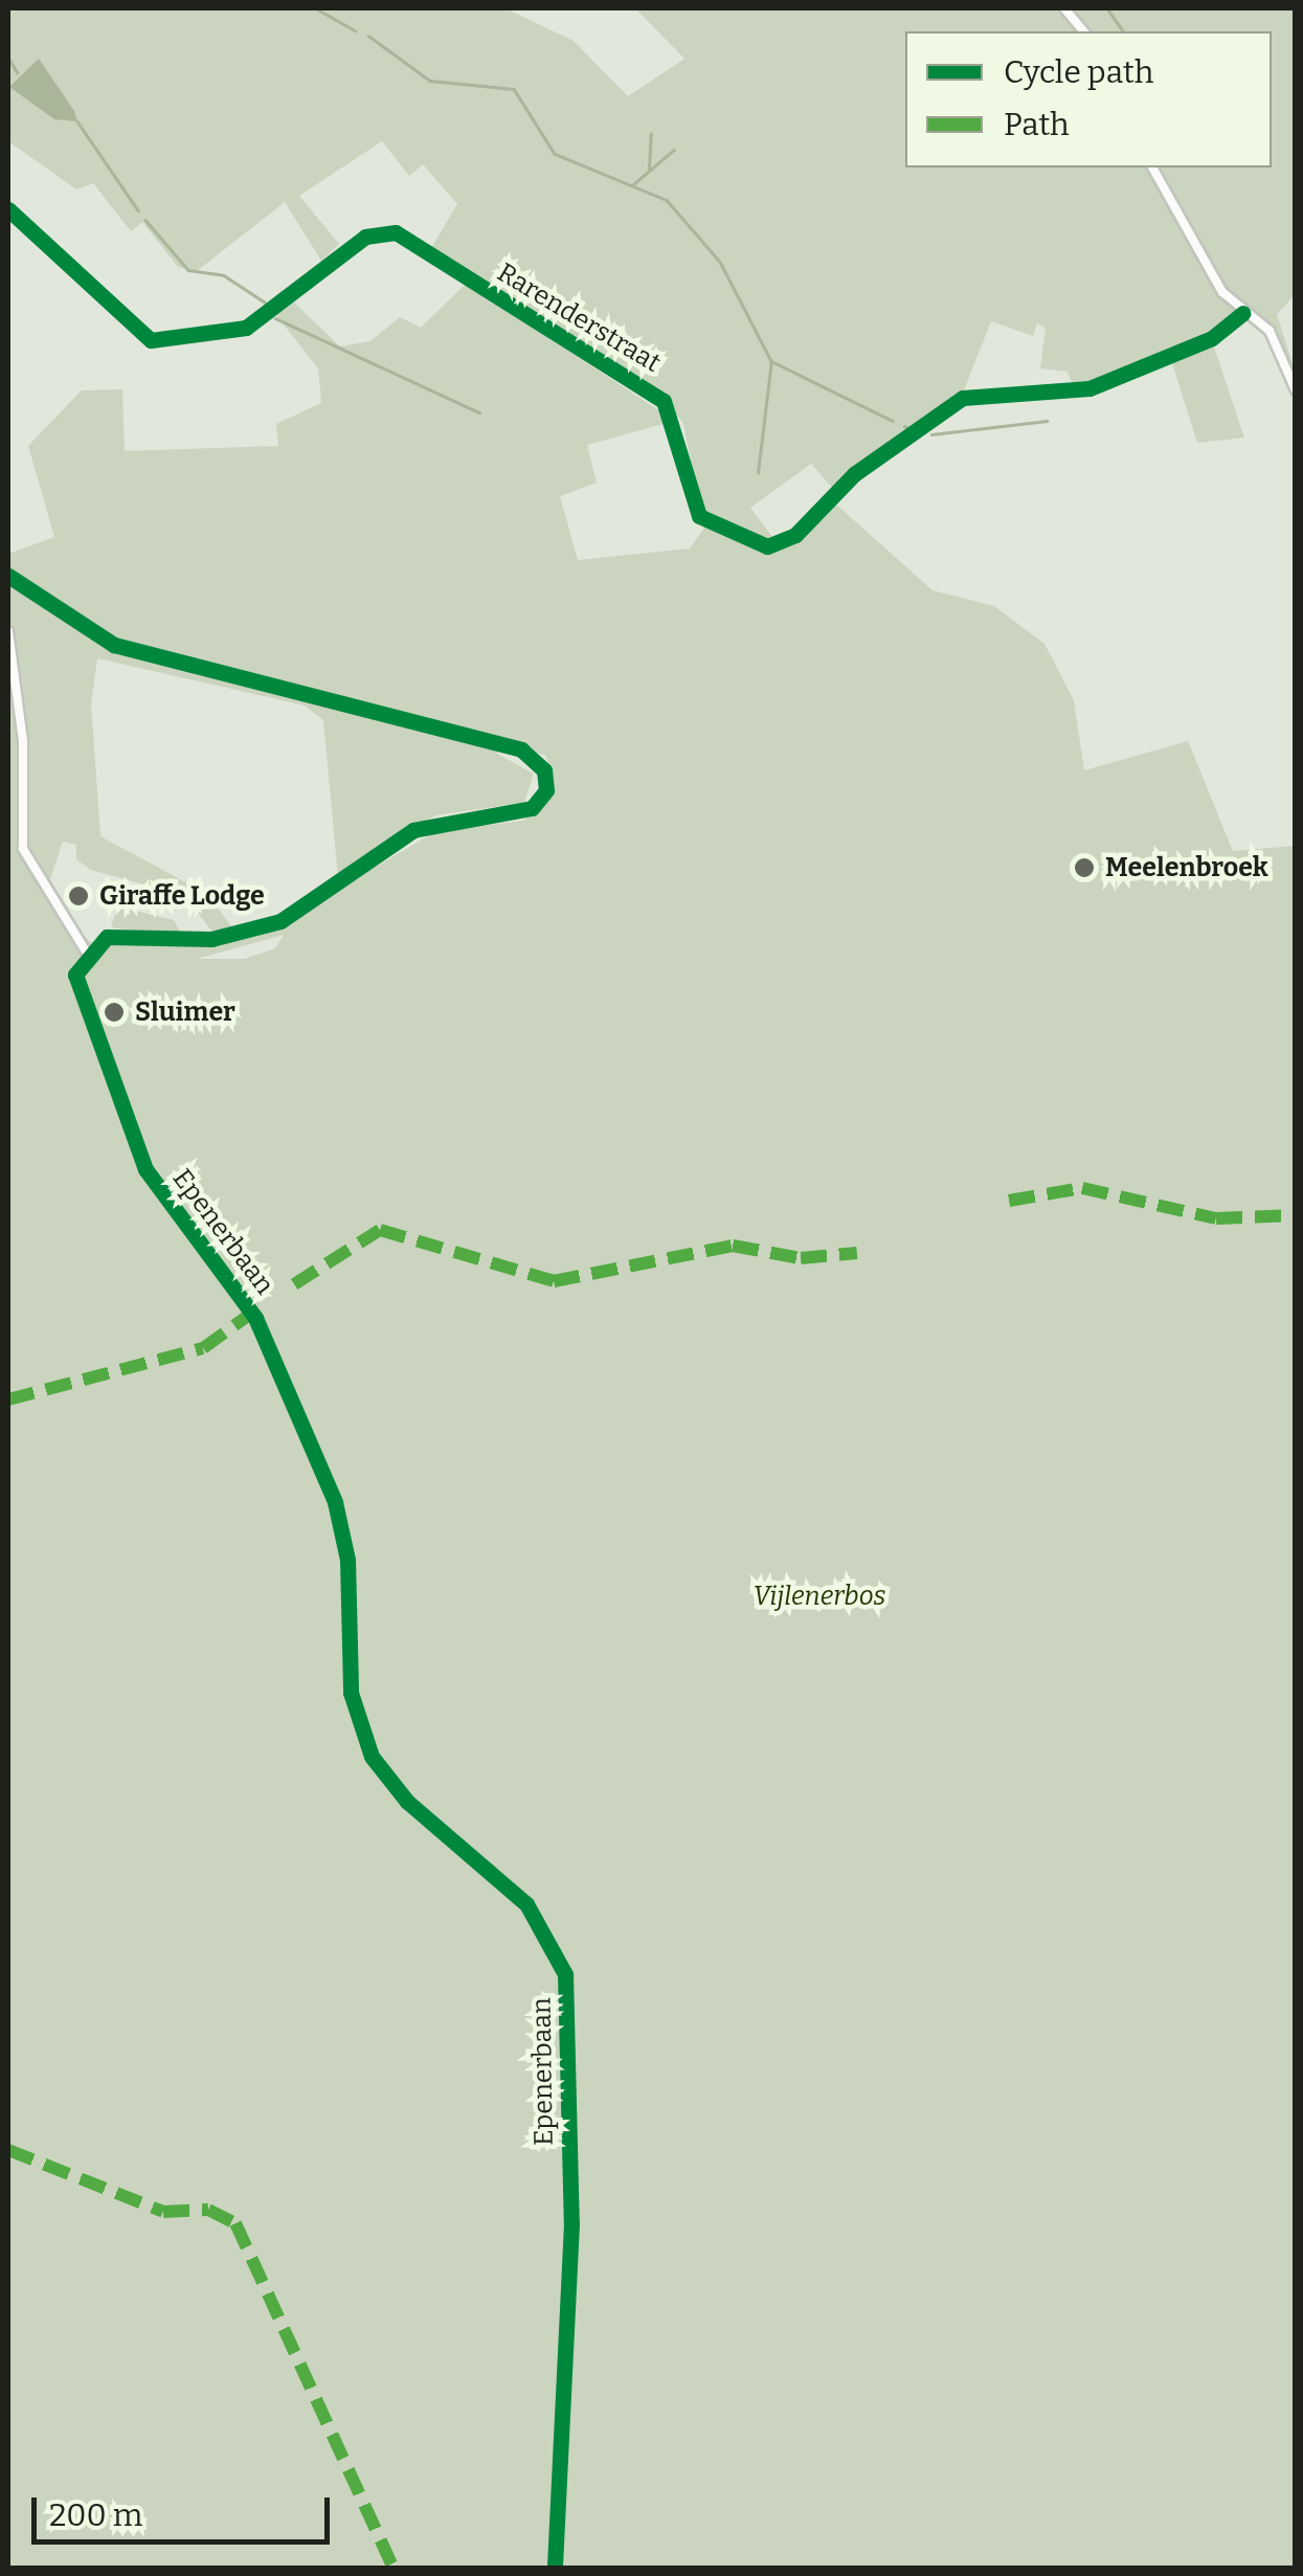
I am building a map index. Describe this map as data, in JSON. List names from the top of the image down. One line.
{"streets":{"street":["Rarenderstraat","Epenerbaan"]},"parks":["Vijlenerbos"],"places":["Meelenbroek","Giraffe Lodge","Sluimer"],"legend":["Cycle path","Path"],"scale_bar":"200 m"}
